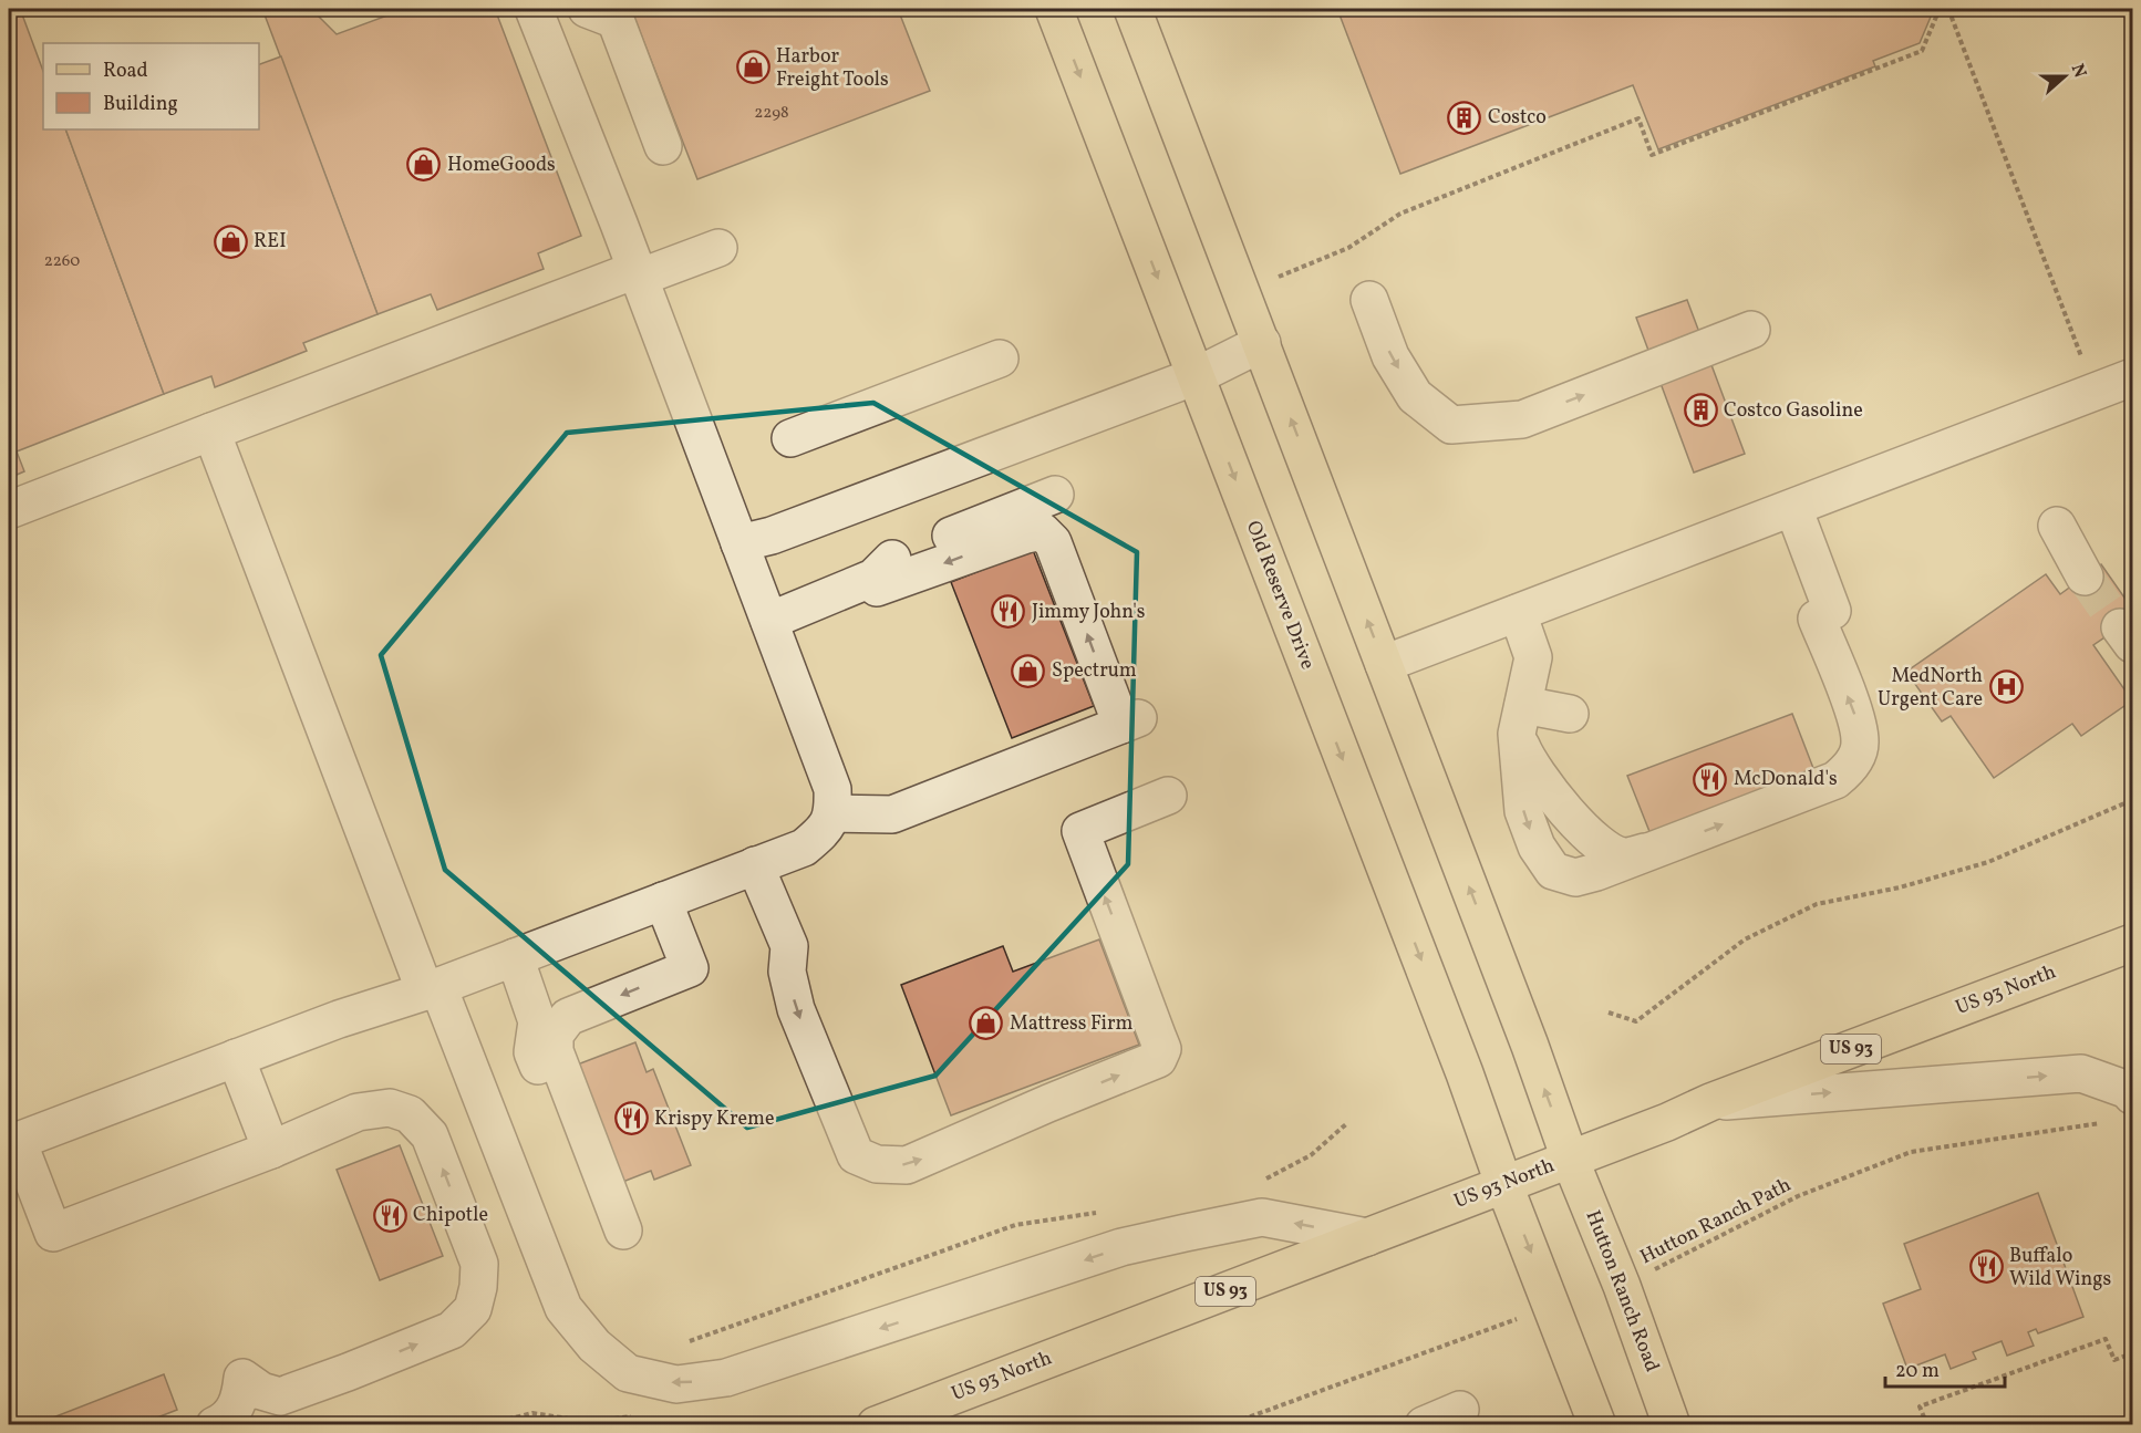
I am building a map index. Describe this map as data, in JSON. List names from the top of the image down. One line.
{"streets":{"main road":["Old Reserve Drive","US 93 North","US 93","Hutton Ranch Road"],"path":["Hutton Ranch Path"]},"crossings":[["Old Reserve Drive","US 93 North"],["US 93 North","Hutton Ranch Road"],["Hutton Ranch Path","Hutton Ranch Road"]],"places":{"shop":["Harbor Freight Tools","HomeGoods","REI","Spectrum","Mattress Firm"],"building":["Costco","Costco Gasoline"],"restaurant":["Jimmy John's","McDonald's","Krispy Kreme","Chipotle","Buffalo Wild Wings"],"hospital":["MedNorth Urgent Care"]},"house_numbers":["2298","2260"],"legend":["Road","Building"],"scale_bar":"20 m","north":"right"}
